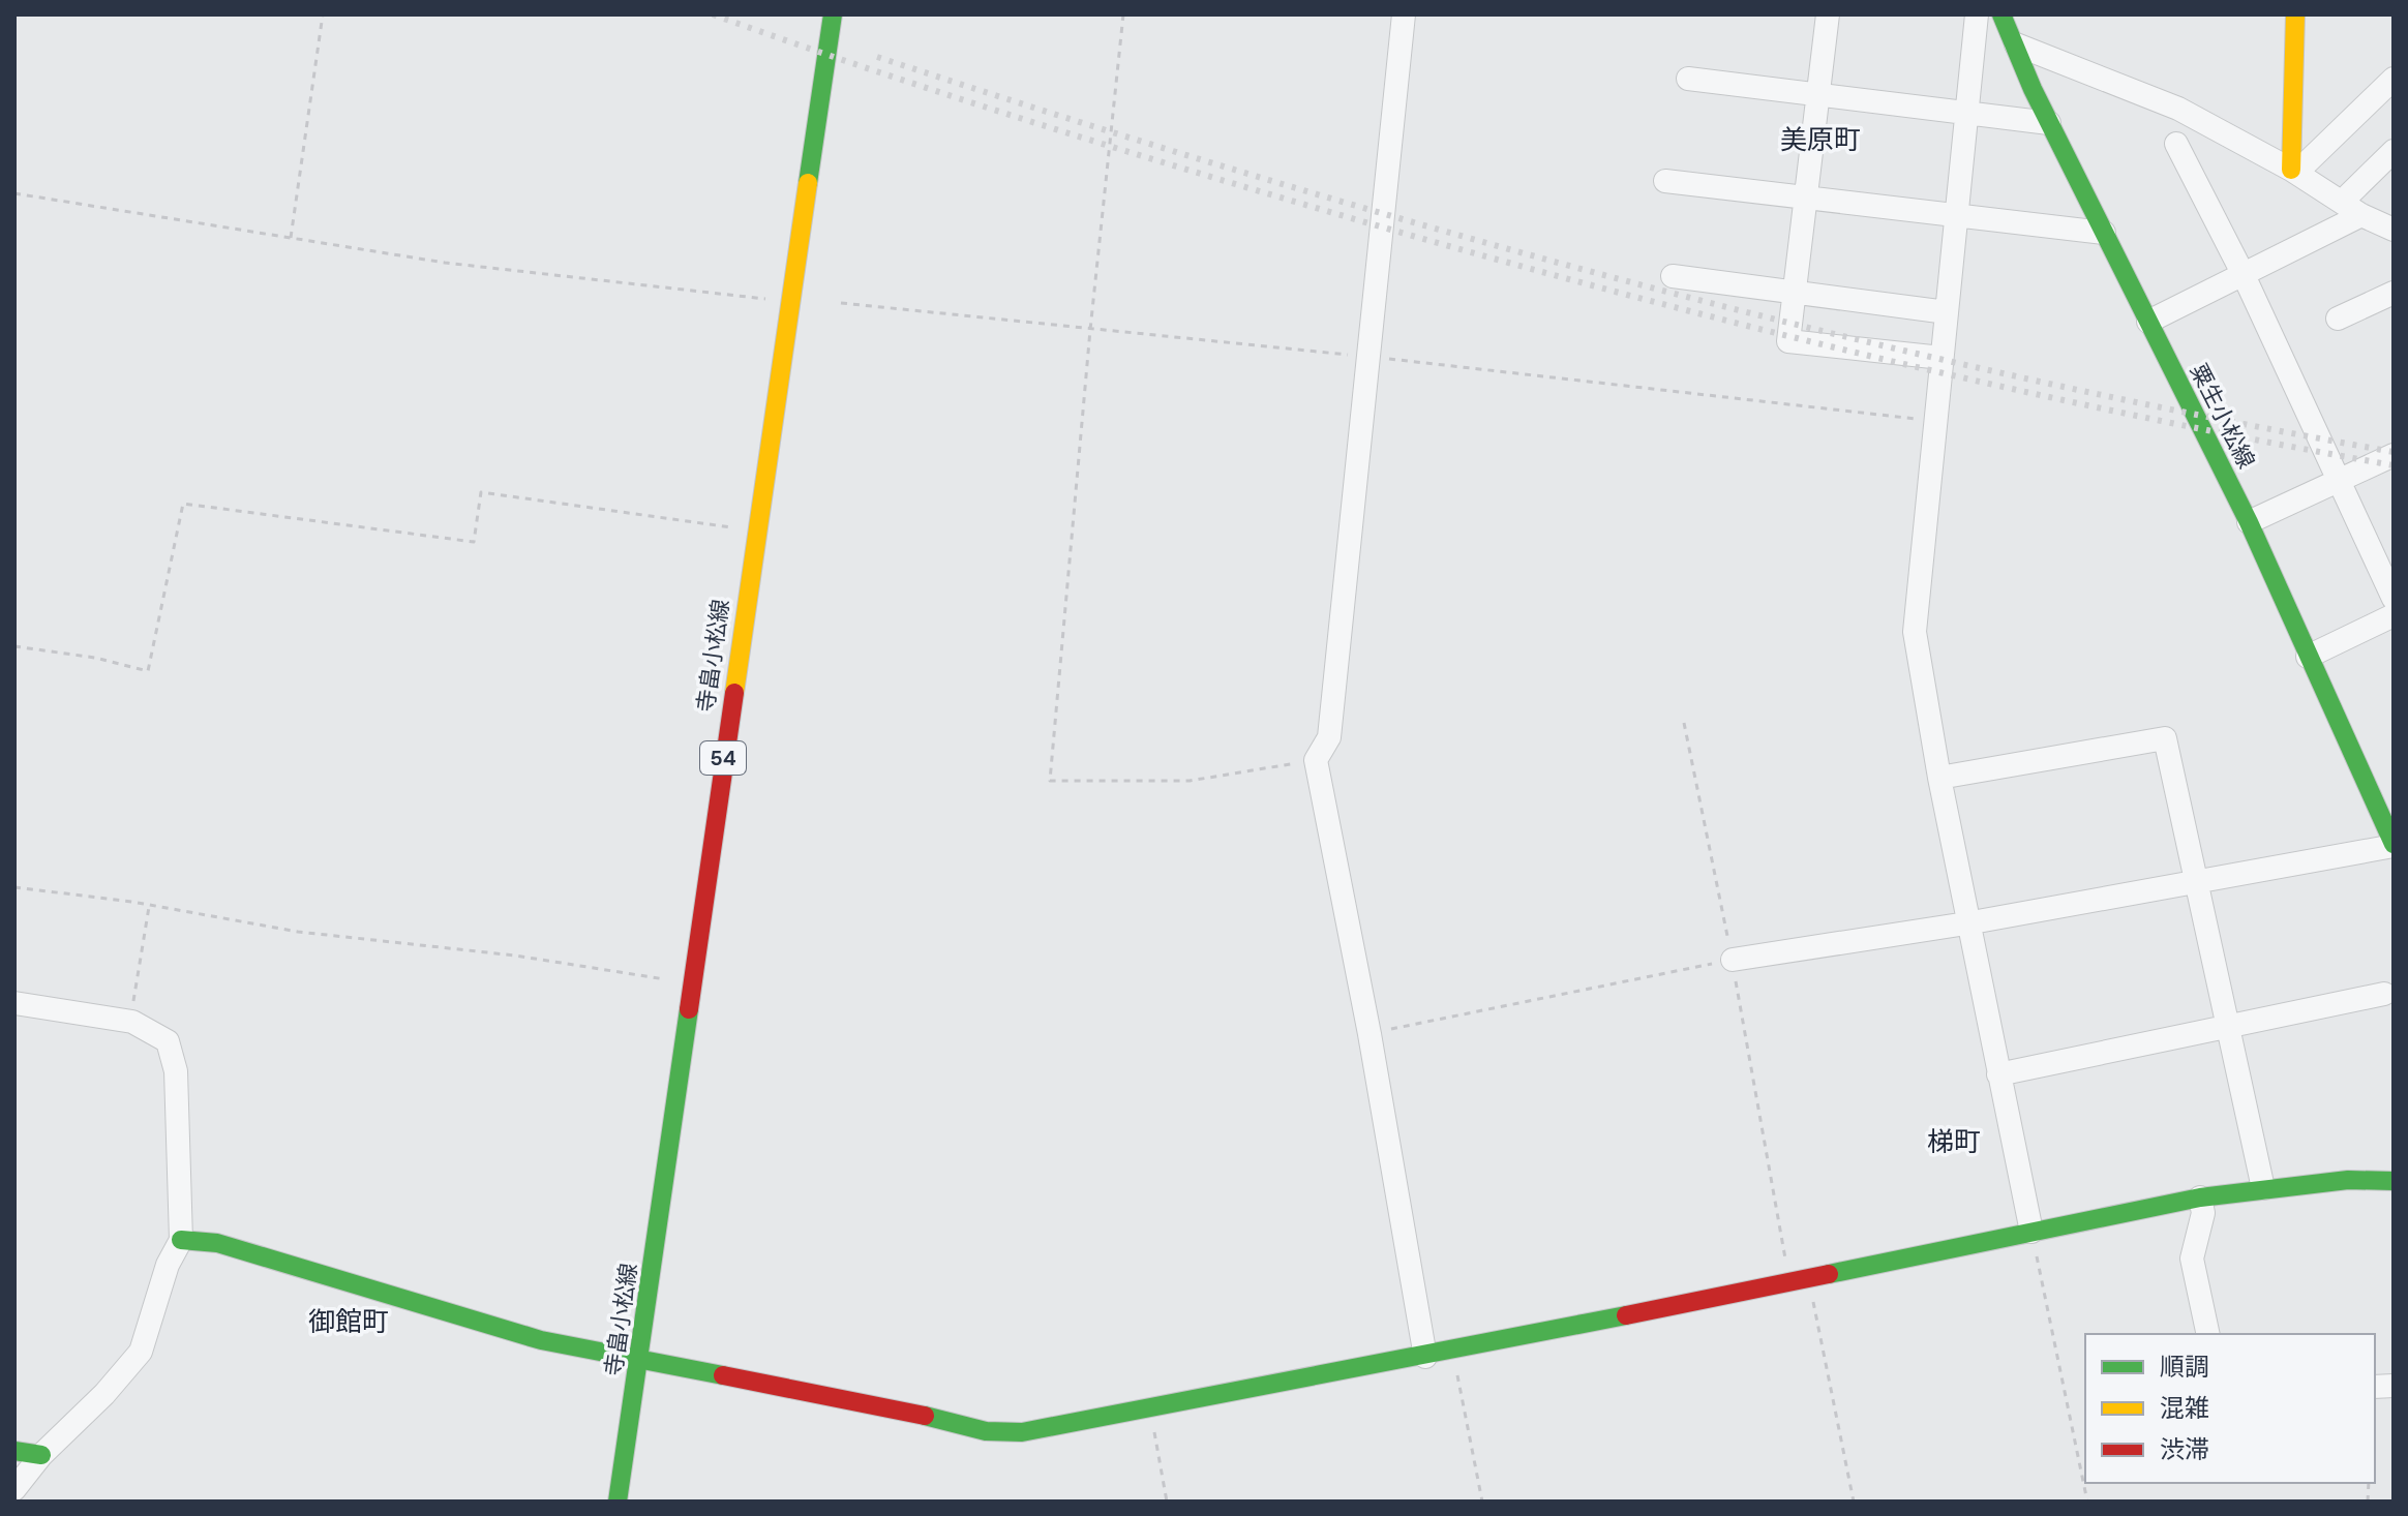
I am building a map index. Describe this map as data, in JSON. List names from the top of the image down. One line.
{"streets":{"street":["粟生小松線","寺畠小松線","54"]},"districts":["美原町","梯町","御館町"],"legend":["順調","混雑","渋滞"]}
